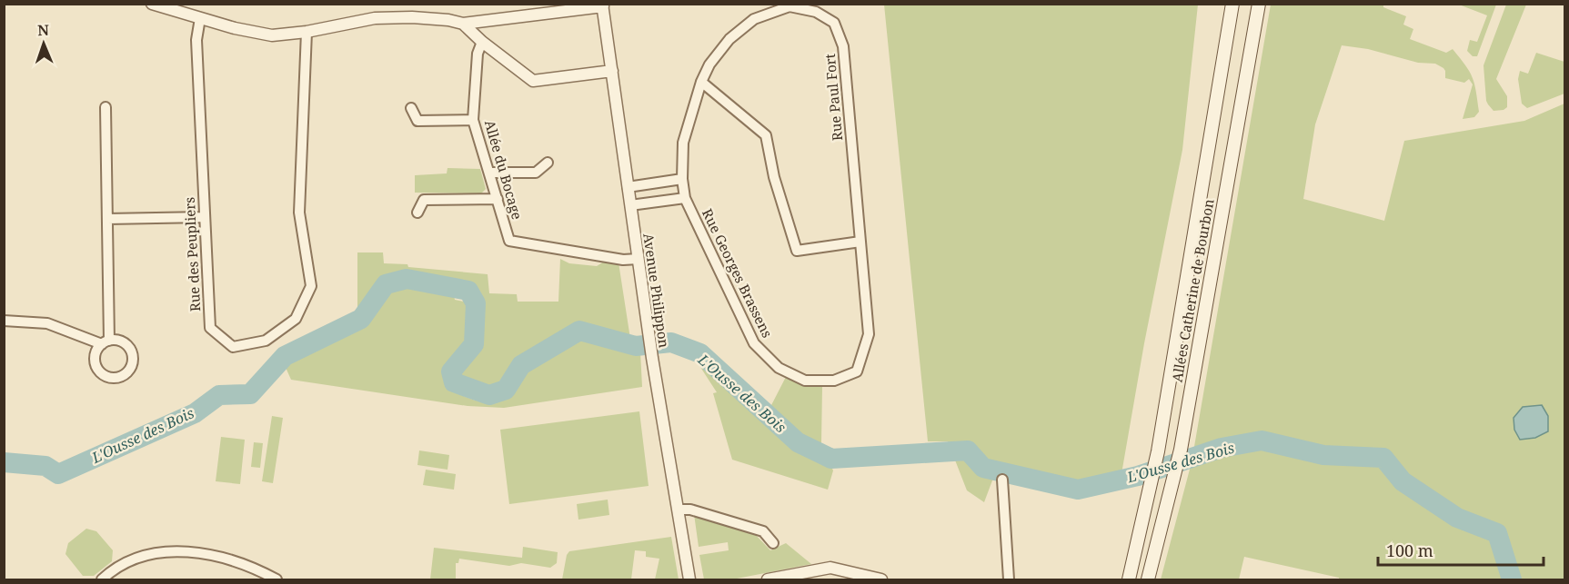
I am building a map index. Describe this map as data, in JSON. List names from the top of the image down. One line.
{"streets":{"main road":["Allées Catherine de Bourbon"],"street":["Rue Paul Fort","Allée du Bocage","Rue des Peupliers","Rue Georges Brassens","Avenue Philippon"]},"crossings":[["Rue Paul Fort","Rue Georges Brassens"],["Allée du Bocage","Avenue Philippon"]],"water":["L'Ousse des Bois"],"scale_bar":"100 m","north":"top"}
